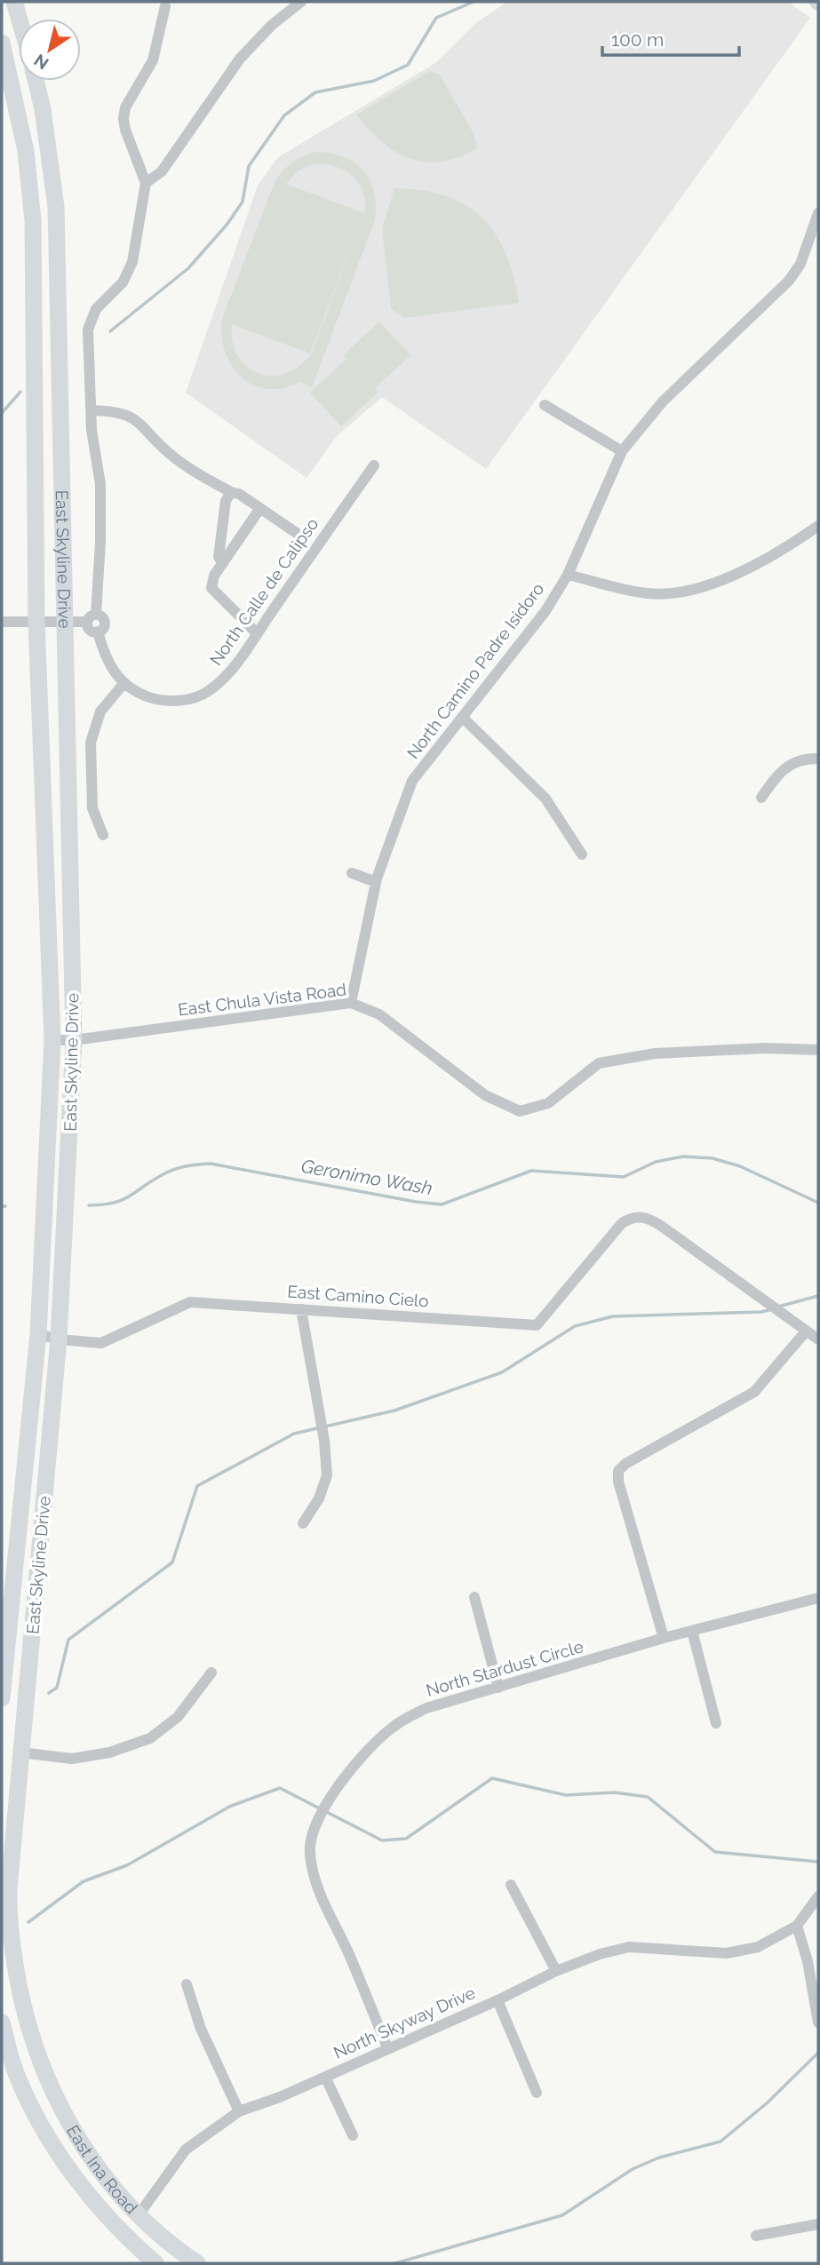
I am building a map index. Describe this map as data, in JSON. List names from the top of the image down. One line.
{"streets":{"main road":["East Skyline Drive","East Ina Road"],"street":["North Calle de Calipso","North Camino Padre Isidoro","East Chula Vista Road","East Camino Cielo","North Stardust Circle","North Skyway Drive"]},"crossings":[["East Skyline Drive","East Chula Vista Road"],["East Skyline Drive","East Camino Cielo"],["East Skyline Drive","East Ina Road"],["North Camino Padre Isidoro","East Chula Vista Road"],["North Stardust Circle","North Skyway Drive"],["North Skyway Drive","East Ina Road"]],"water":["Geronimo Wash"],"scale_bar":"100 m","north":"bottom left"}
